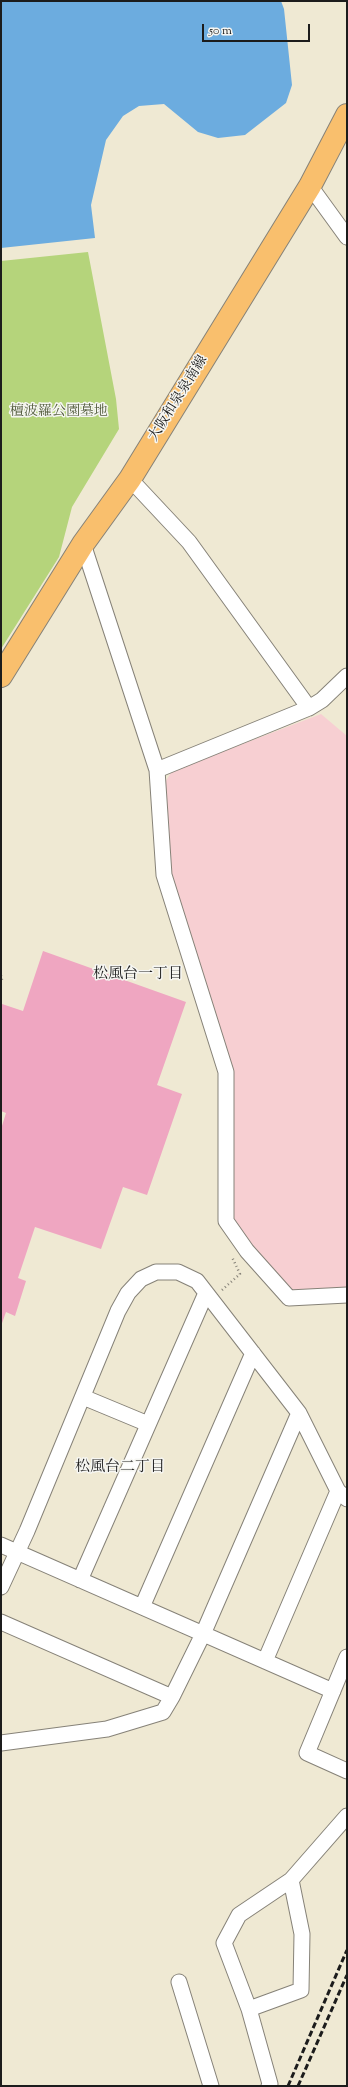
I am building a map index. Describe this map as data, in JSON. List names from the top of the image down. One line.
{"streets":{"main road":["大阪和泉泉南線"]},"districts":["松風台一丁目","松風台二丁目"],"parks":["檀波羅公園墓地"],"scale_bar":"50 m"}
